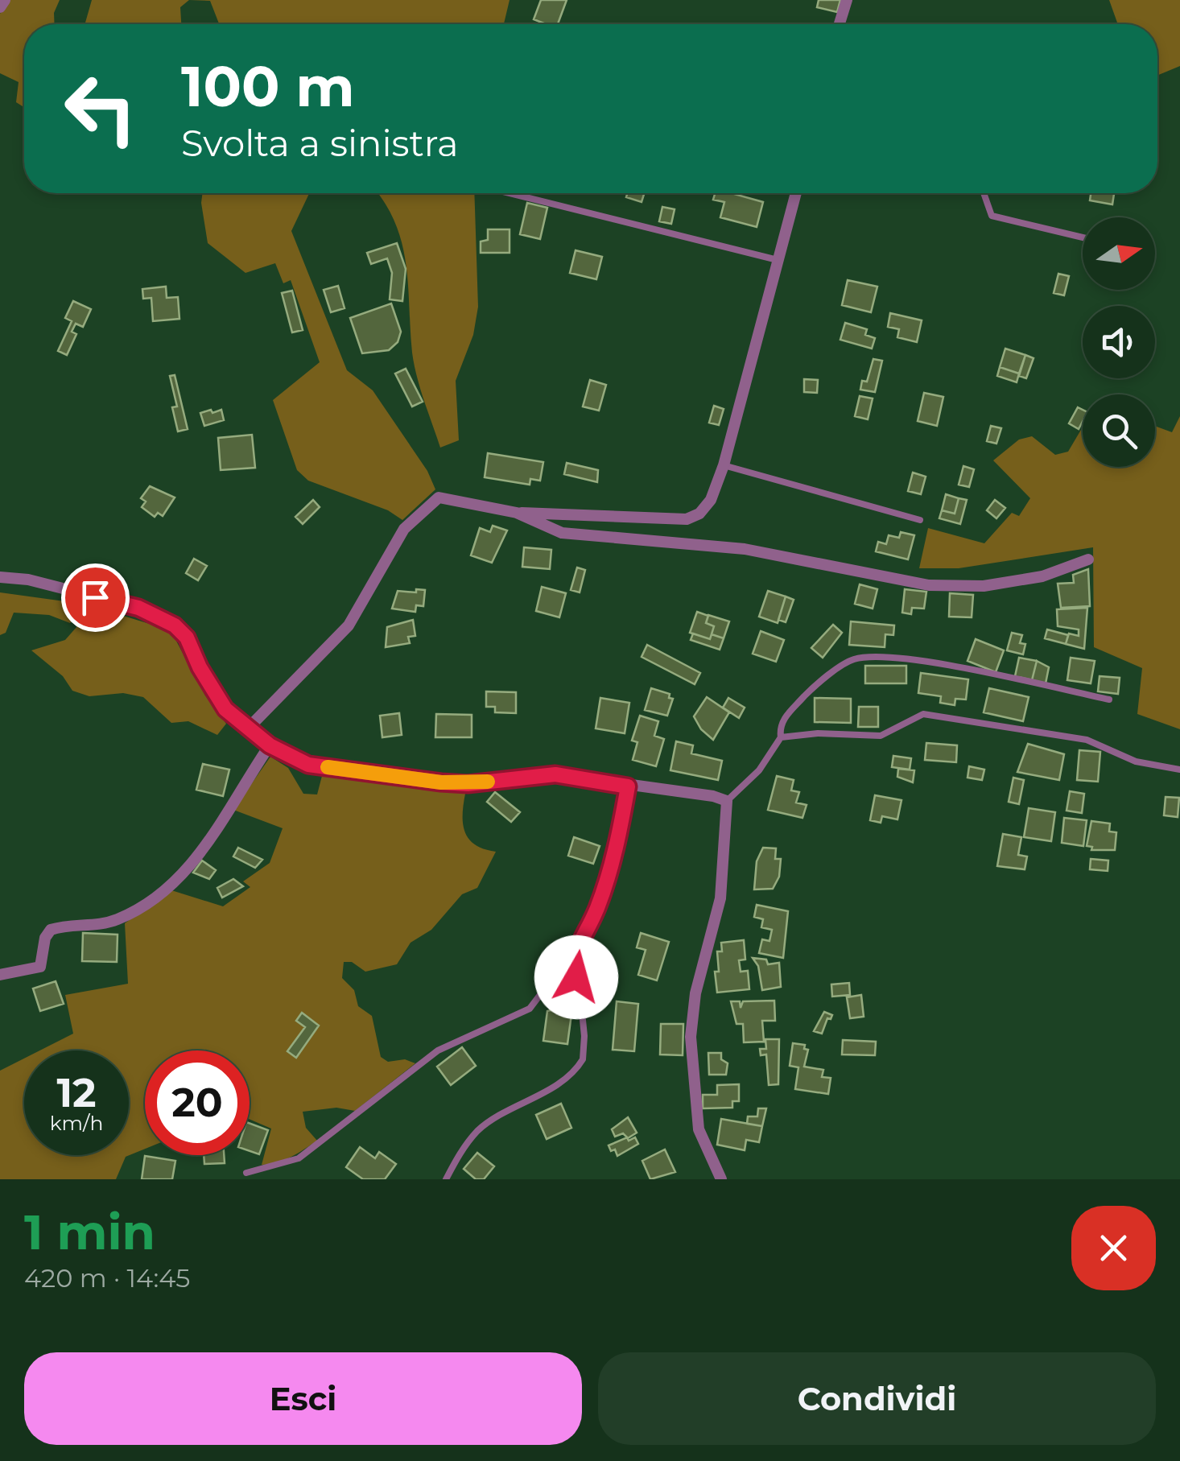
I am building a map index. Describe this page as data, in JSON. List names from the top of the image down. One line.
{"north":"right","page":{"turn":["100 m","Svolta a sinistra"],"speed":"12 km/h","limit":"20","heading":["1 min","420 m · 14:45"],"buttons":["Esci","Condividi"]}}
